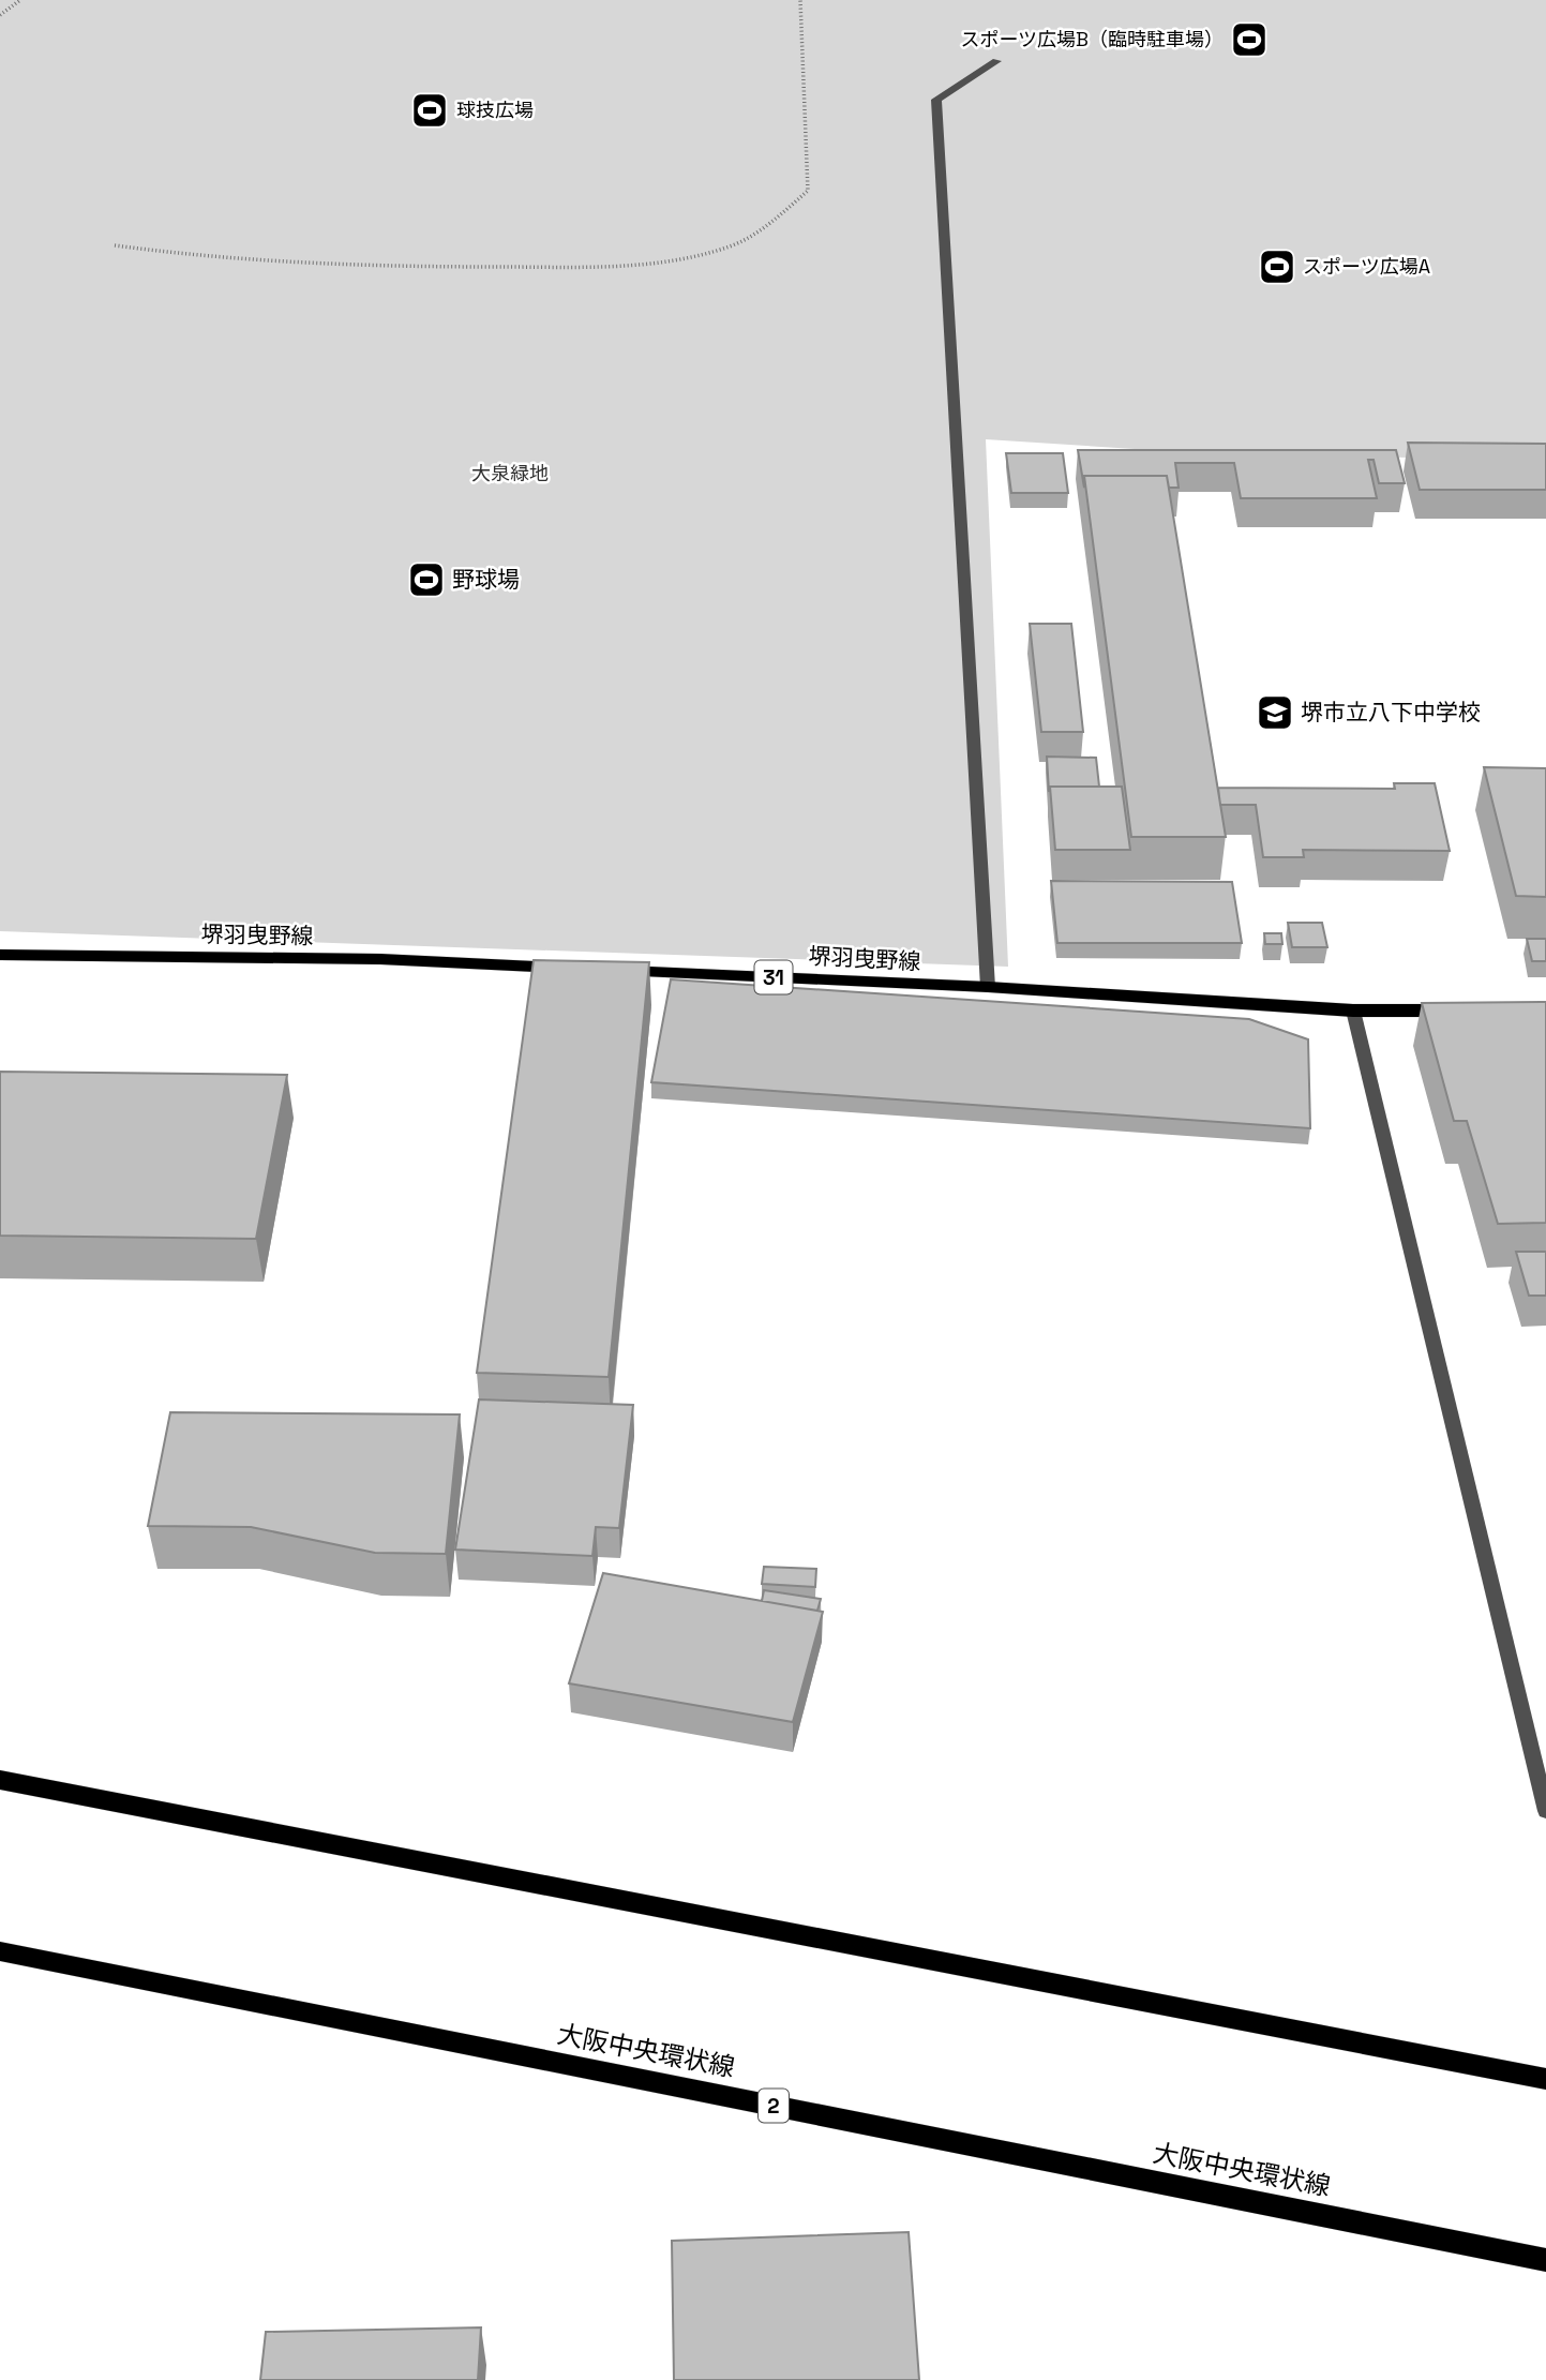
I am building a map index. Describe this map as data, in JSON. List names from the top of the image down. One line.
{"streets":{"main road":["堺羽曳野線","31","大阪中央環状線","2"]},"parks":["大泉緑地"],"places":{"sports":["スポーツ広場B（臨時駐車場）","球技広場","スポーツ広場A","野球場"],"school or university":["堺市立八下中学校"]}}
